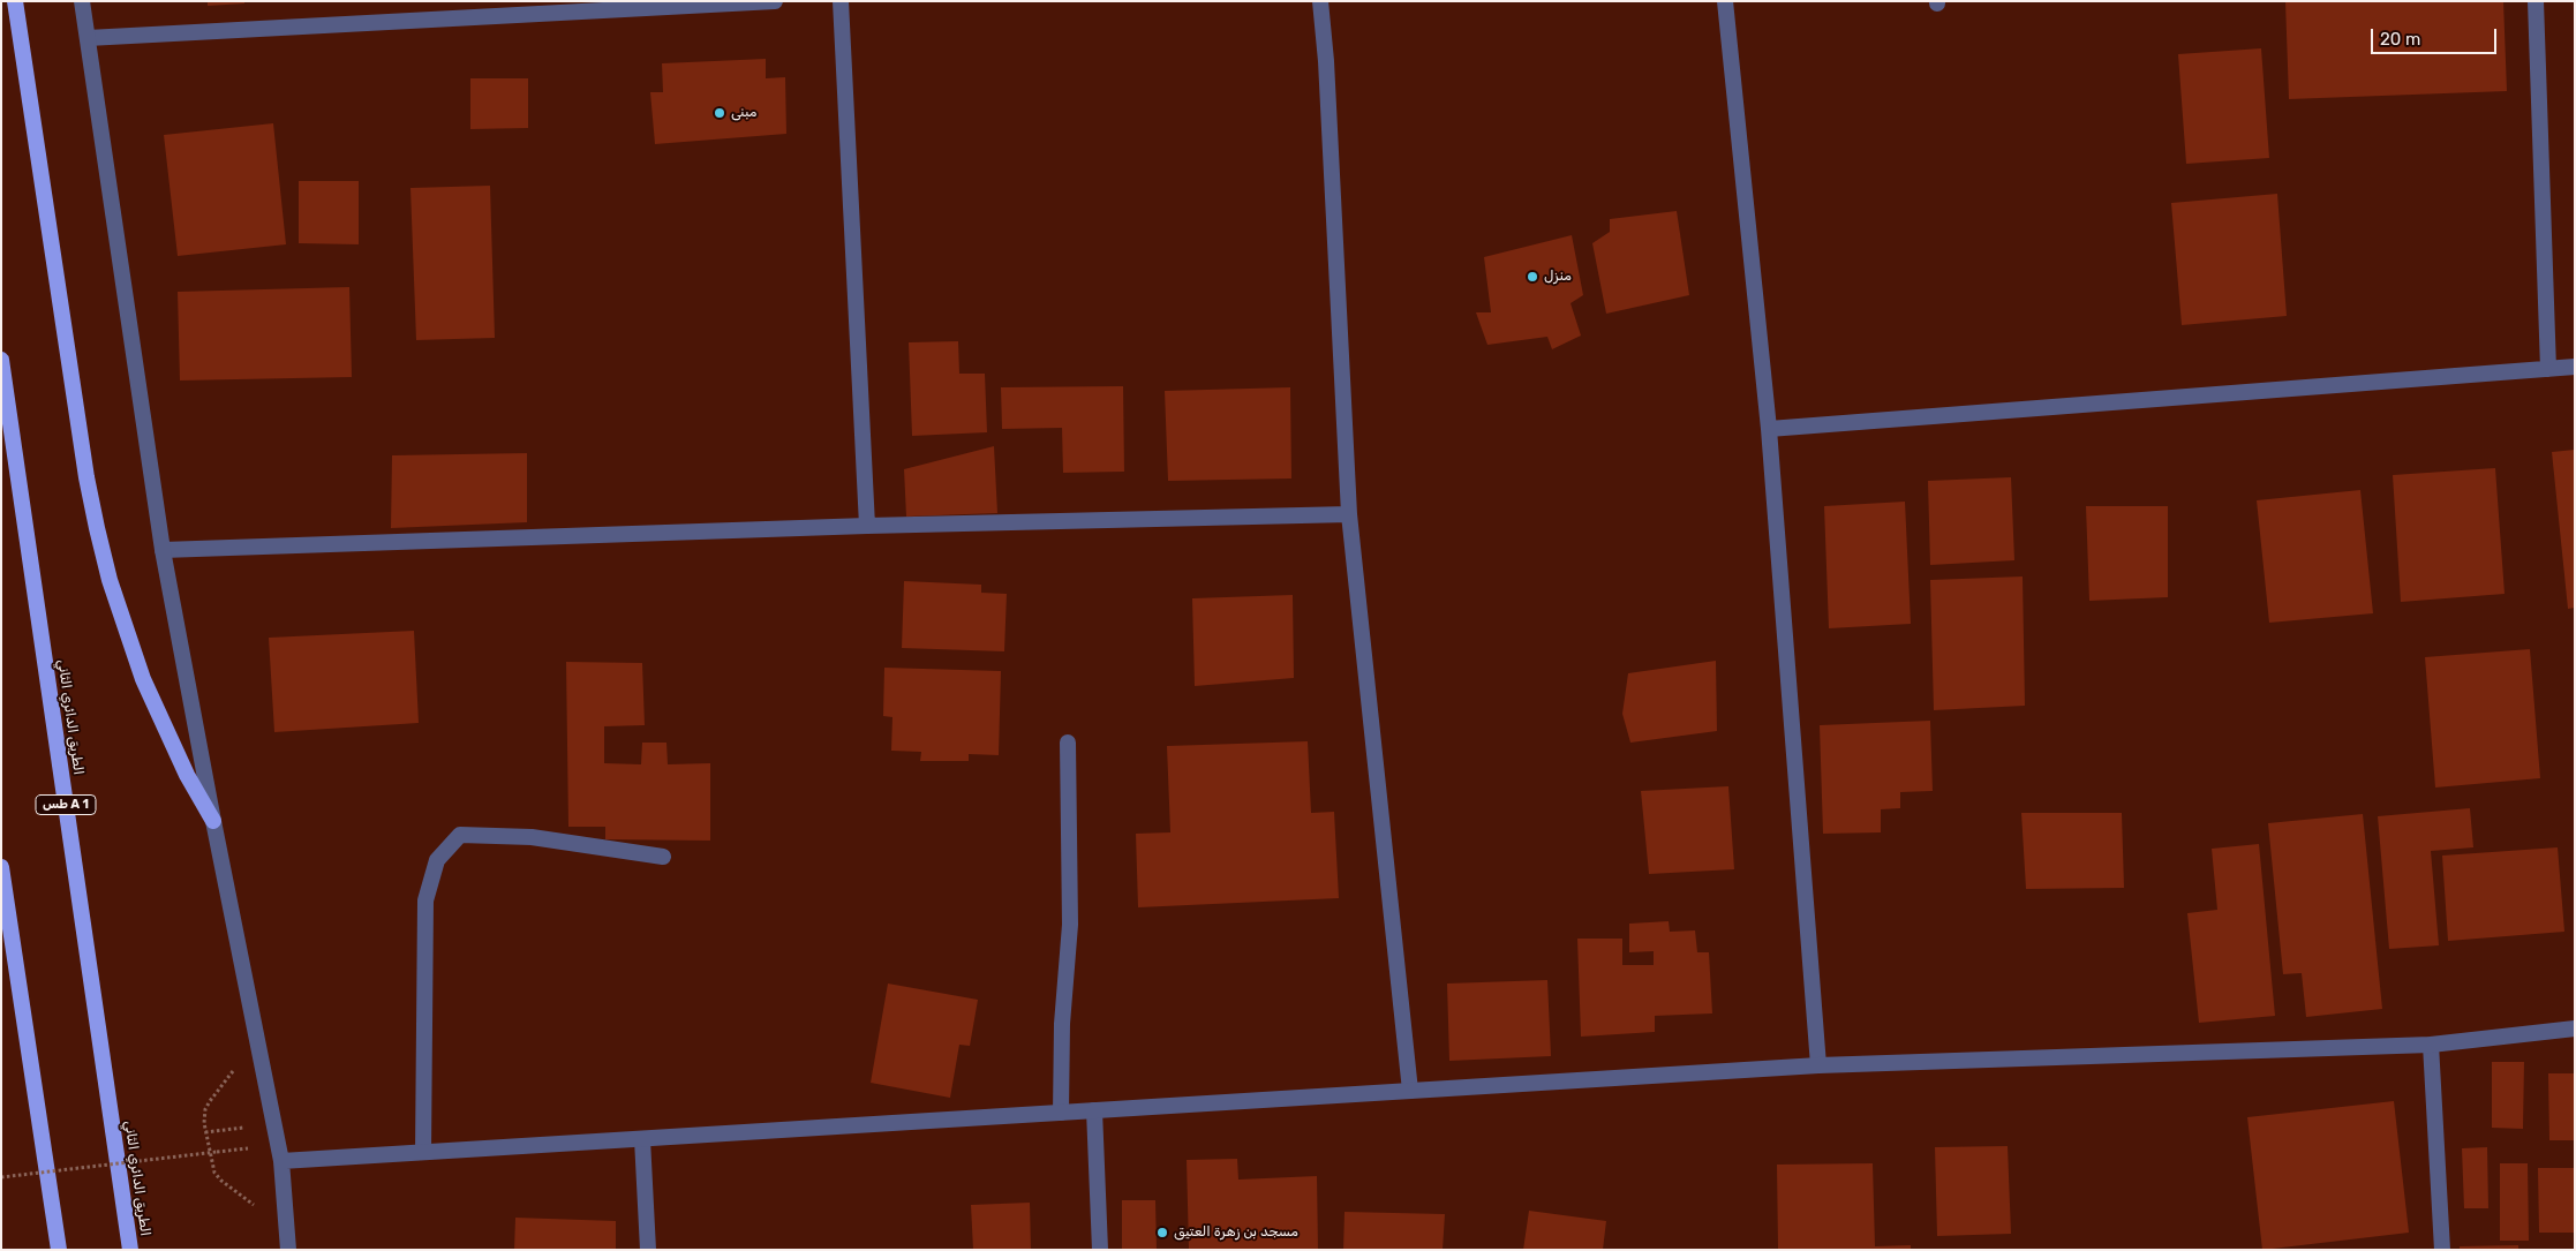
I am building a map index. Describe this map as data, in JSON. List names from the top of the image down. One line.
{"streets":{"highway":["الطريق الدائري الثاني","طس A 1"]},"places":["مبنى","منزل","مسجد بن زهرة العتيق"],"scale_bar":"20 m"}
